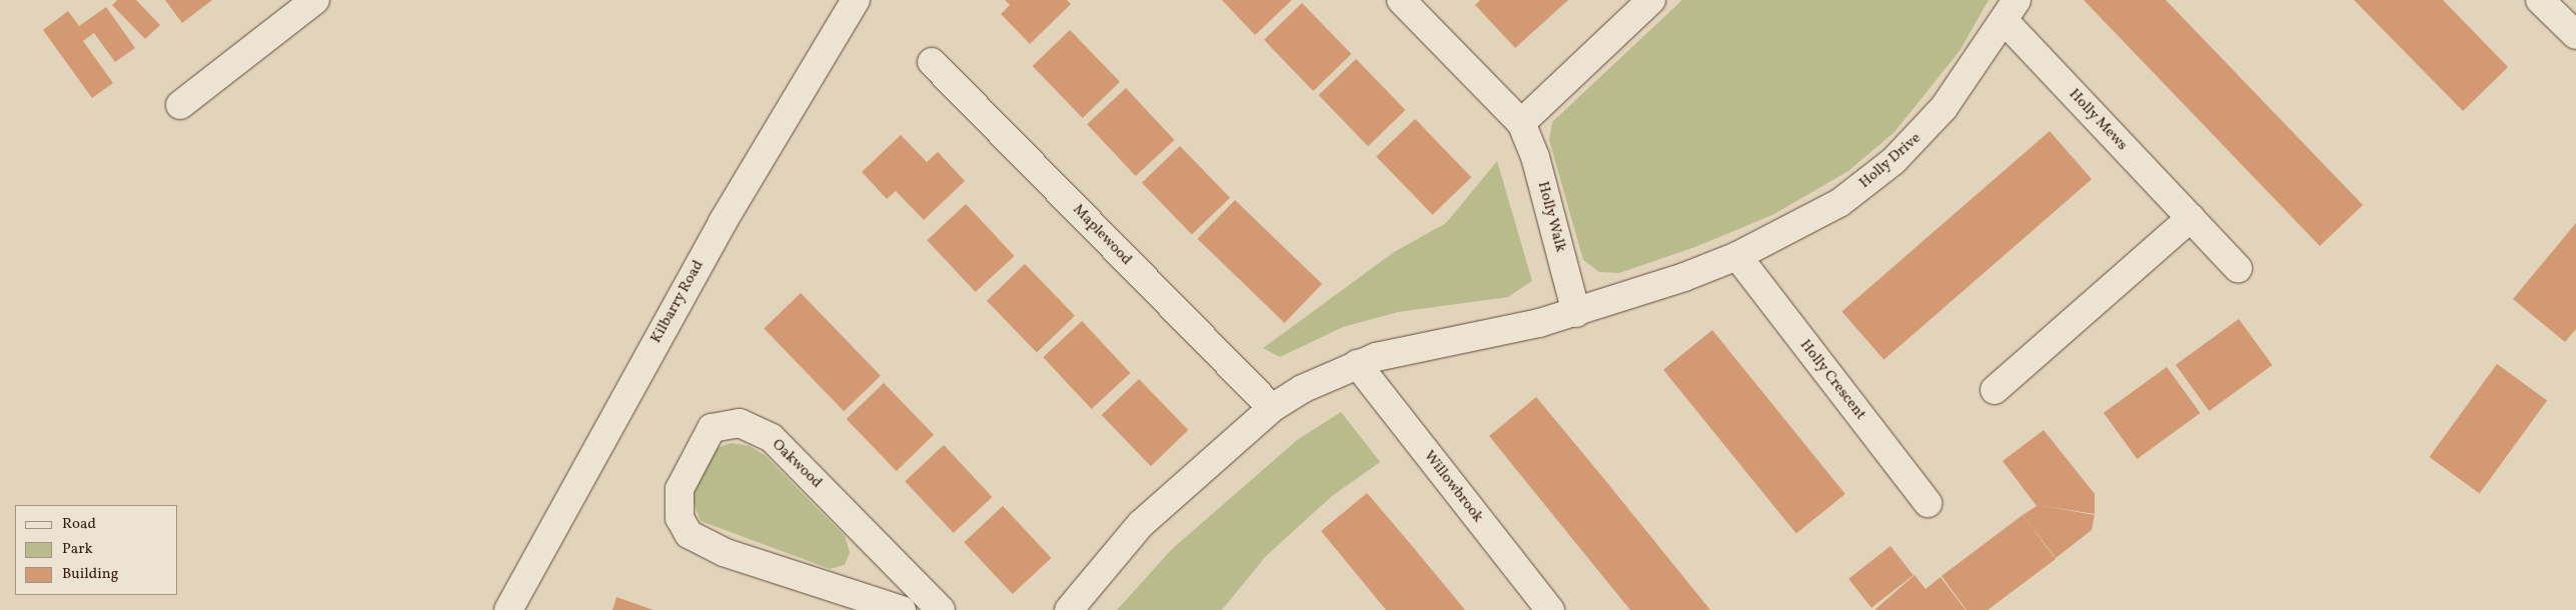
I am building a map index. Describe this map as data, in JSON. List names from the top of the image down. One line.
{"streets":{"street":["Holly Mews","Holly Drive","Holly Walk","Maplewood","Kilbarry Road","Holly Crescent","Oakwood","Willowbrook"]},"crossings":[["Holly Mews","Holly Drive"],["Holly Drive","Holly Walk"],["Holly Drive","Maplewood"],["Holly Drive","Holly Crescent"],["Holly Drive","Willowbrook"]],"legend":["Road","Park","Building"]}
